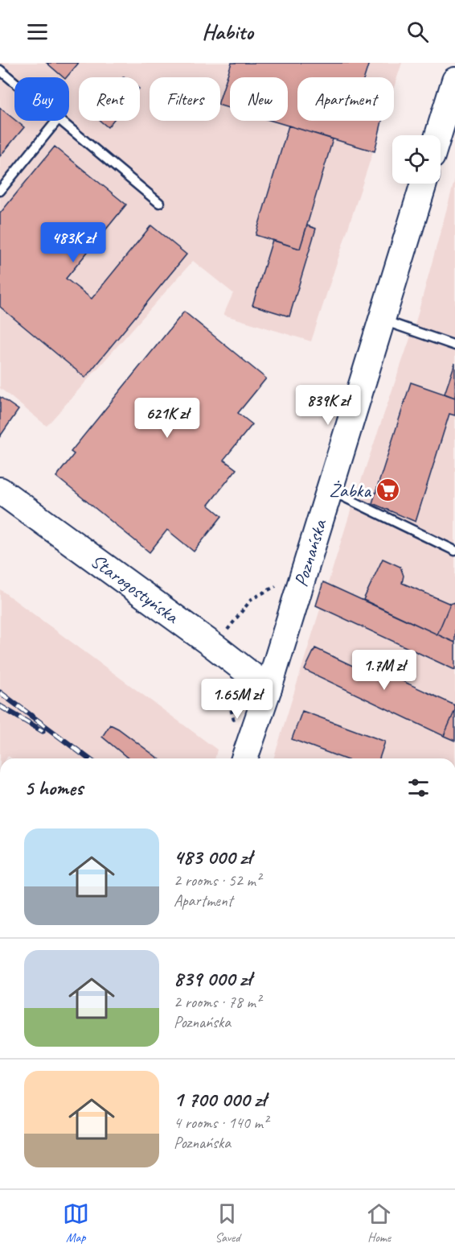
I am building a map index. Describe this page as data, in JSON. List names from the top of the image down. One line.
{"streets":{"street":["Poznańska","Starogostyńska"]},"crossings":[["Poznańska","Starogostyńska"]],"places":{"supermarket":["Żabka"]},"page":{"header":"Habito","chip":["Buy","Rent","Filters","New","Apartment"],"price":["483K zł","839K zł","621K zł","1.7M zł","1.65M zł"],"heading":"5 homes","list":[{"name":"483 000 zł","note":"2 rooms · 52 m² · Apartment"},{"name":"839 000 zł","note":"2 rooms · 78 m² · Poznańska"},{"name":"1 700 000 zł","note":"4 rooms · 140 m² · Poznańska"}],"tabs":["Map","Saved","Home"]}}
